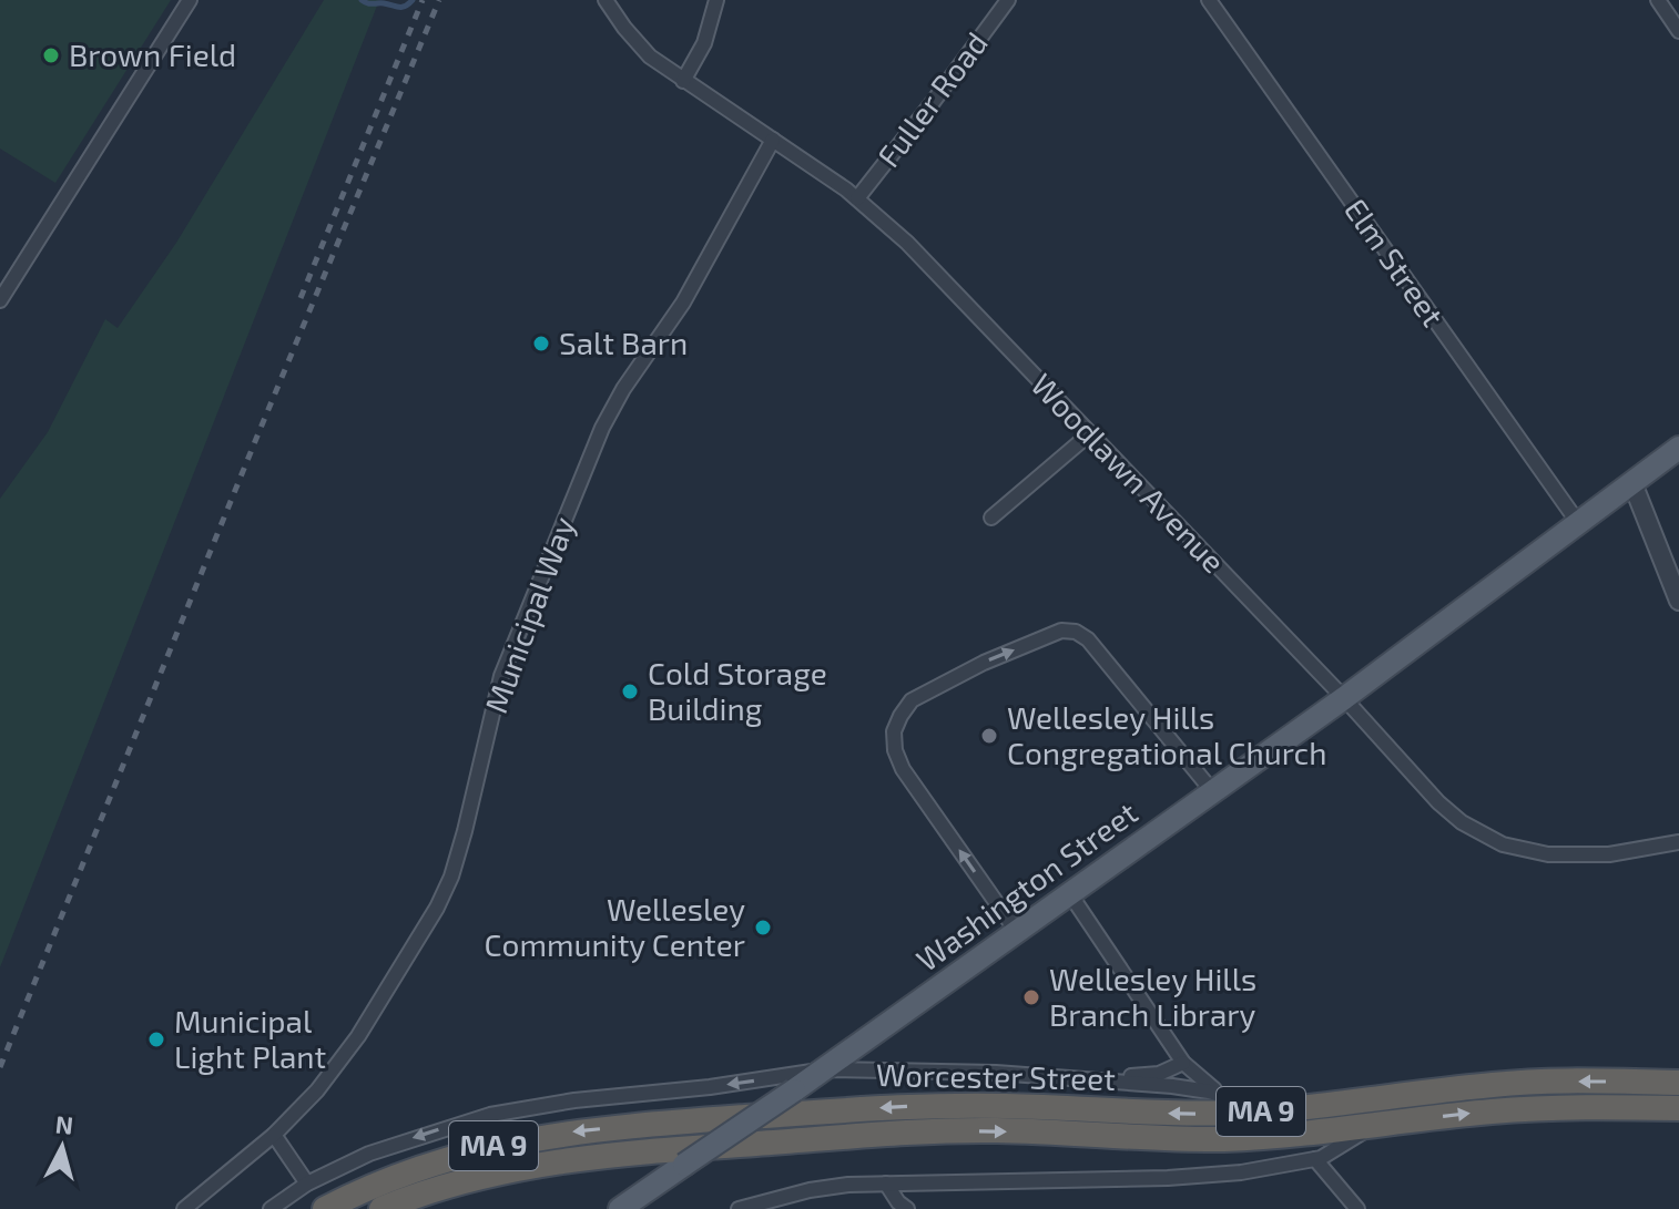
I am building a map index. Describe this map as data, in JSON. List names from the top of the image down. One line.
{"streets":{"highway":["Worcester Street","MA 9"],"main road":["Washington Street"],"street":["Fuller Road","Elm Street","Woodlawn Avenue","Municipal Way"]},"crossings":[["Fuller Road","Woodlawn Avenue"],["Elm Street","Washington Street"],["Woodlawn Avenue","Municipal Way"],["Woodlawn Avenue","Washington Street"]],"places":["Brown Field","Salt Barn","Cold Storage Building","Wellesley Hills Congregational Church","Wellesley Community Center","Wellesley Hills Branch Library","Municipal Light Plant"],"north":"top"}
